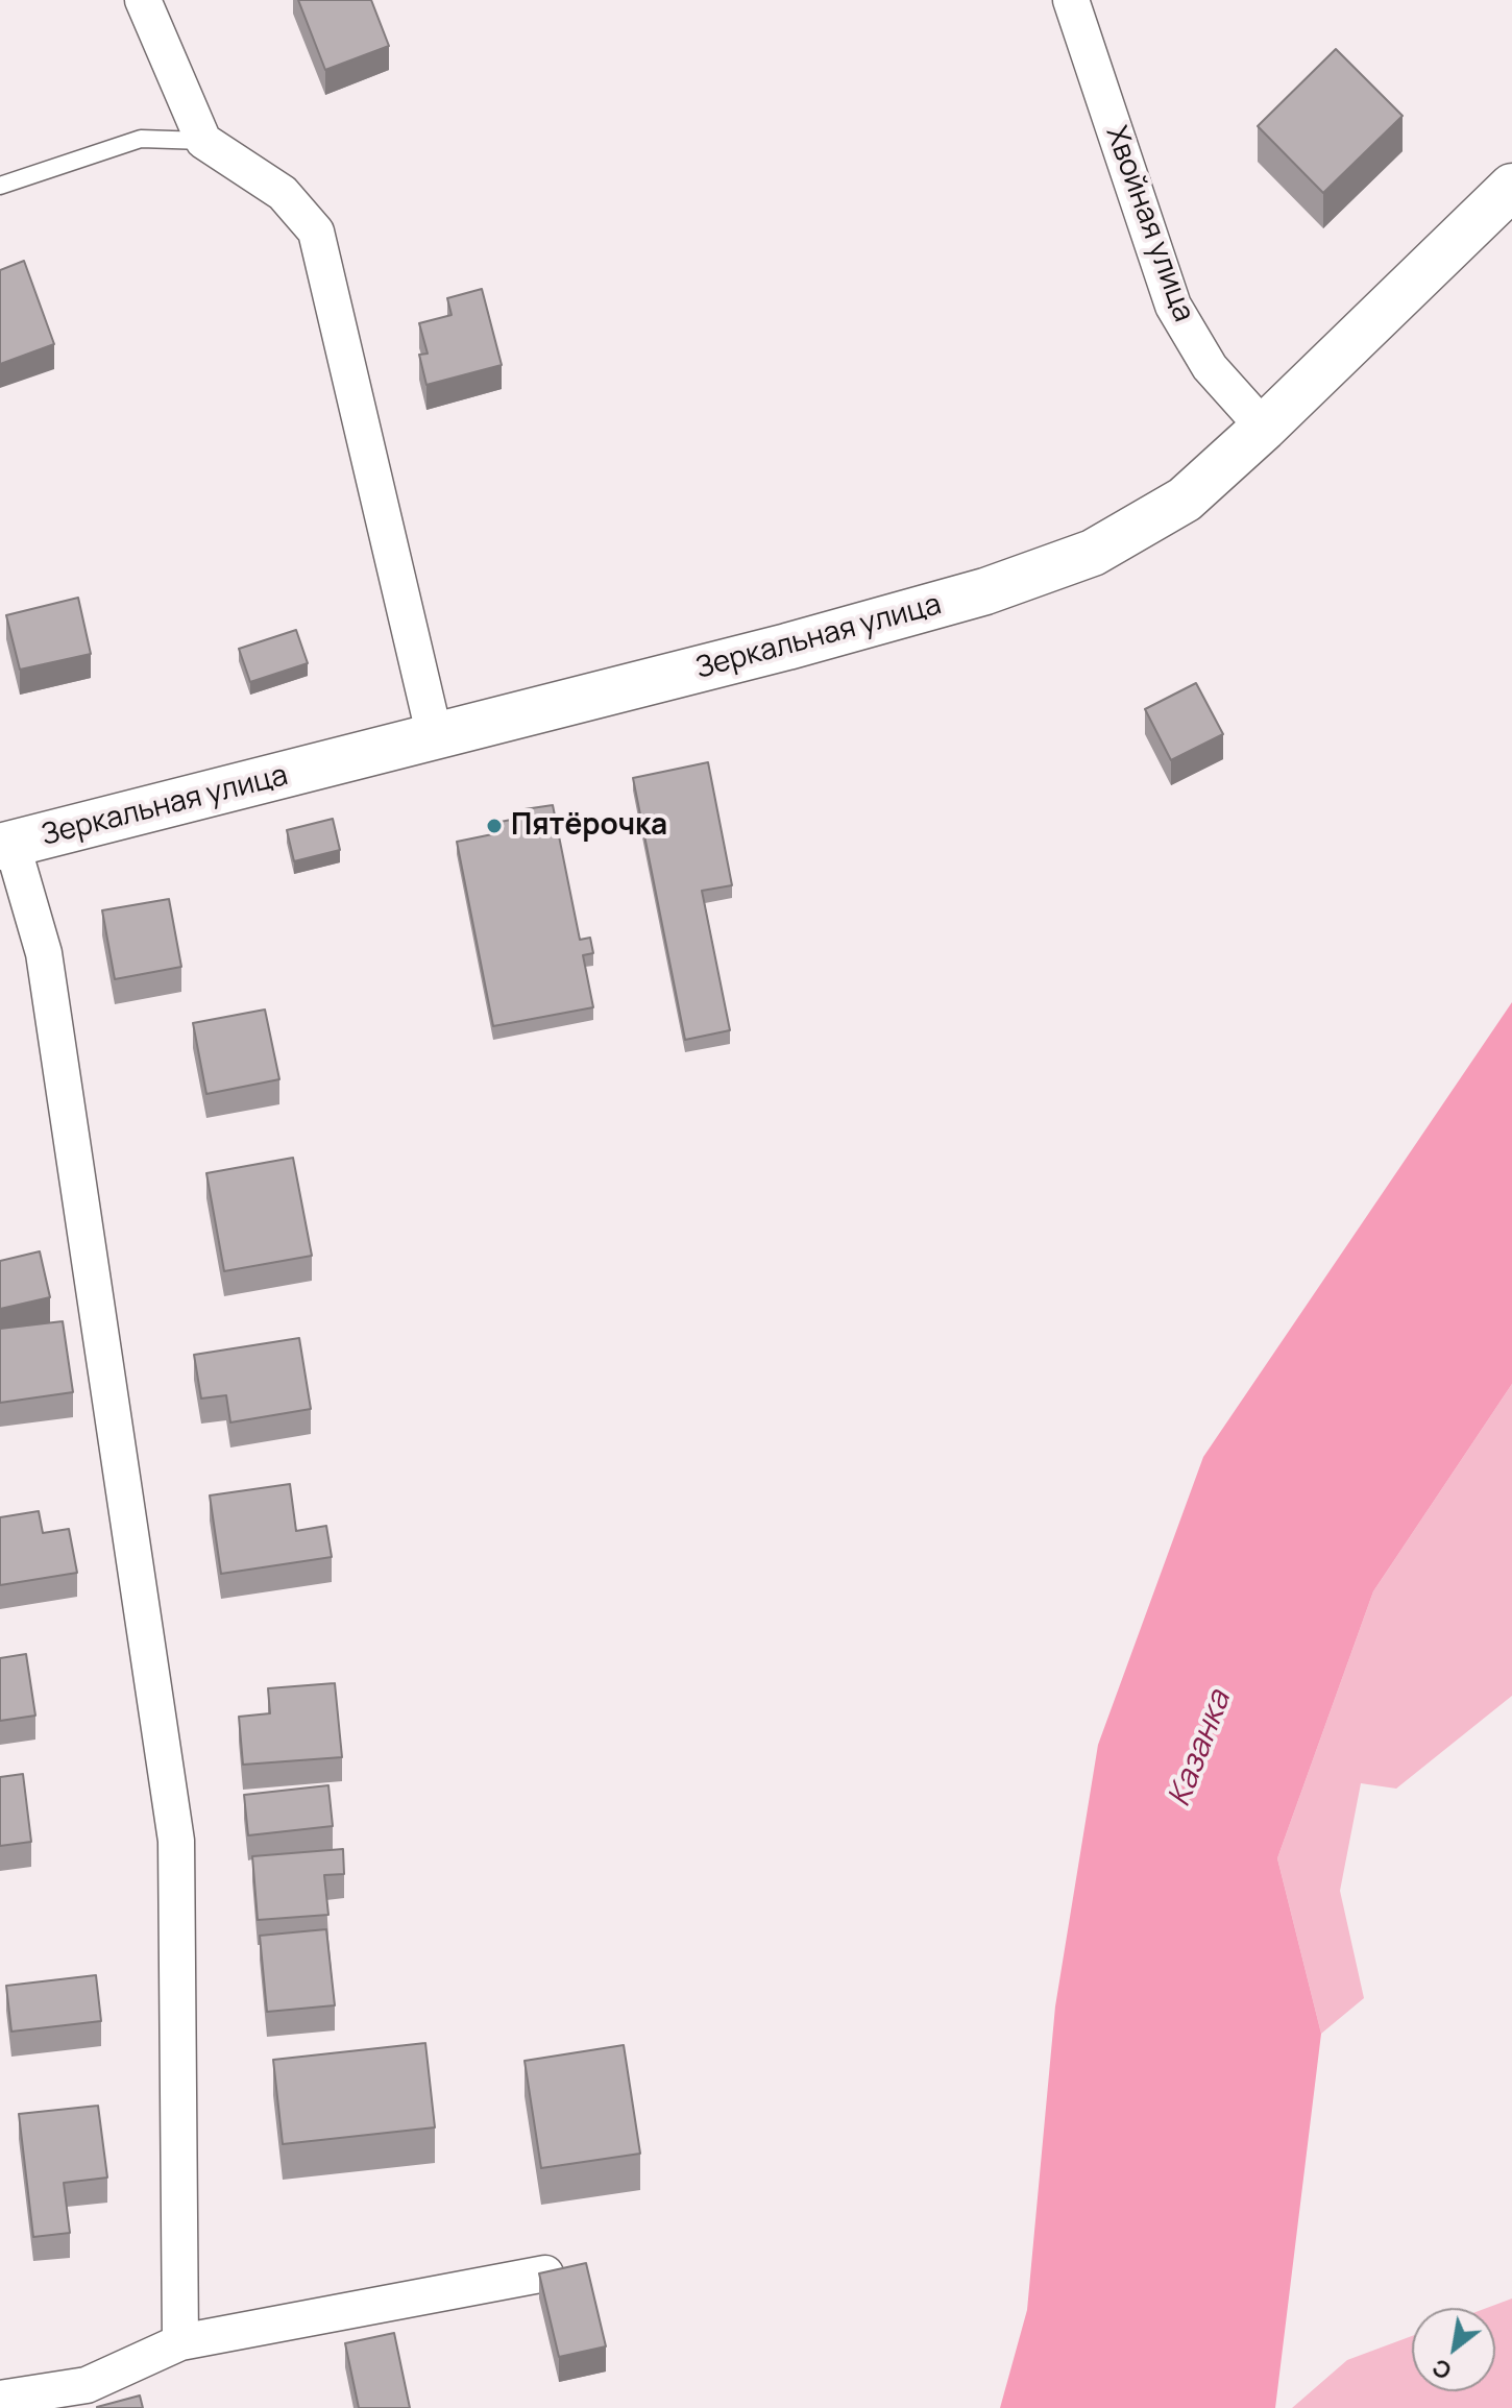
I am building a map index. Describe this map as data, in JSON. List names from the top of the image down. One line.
{"streets":{"street":["Хвойная улица","Зеркальная улица"]},"crossings":[["Хвойная улица","Зеркальная улица"]],"water":["Казанка"],"places":["Пятёрочка"],"north":"bottom left"}
